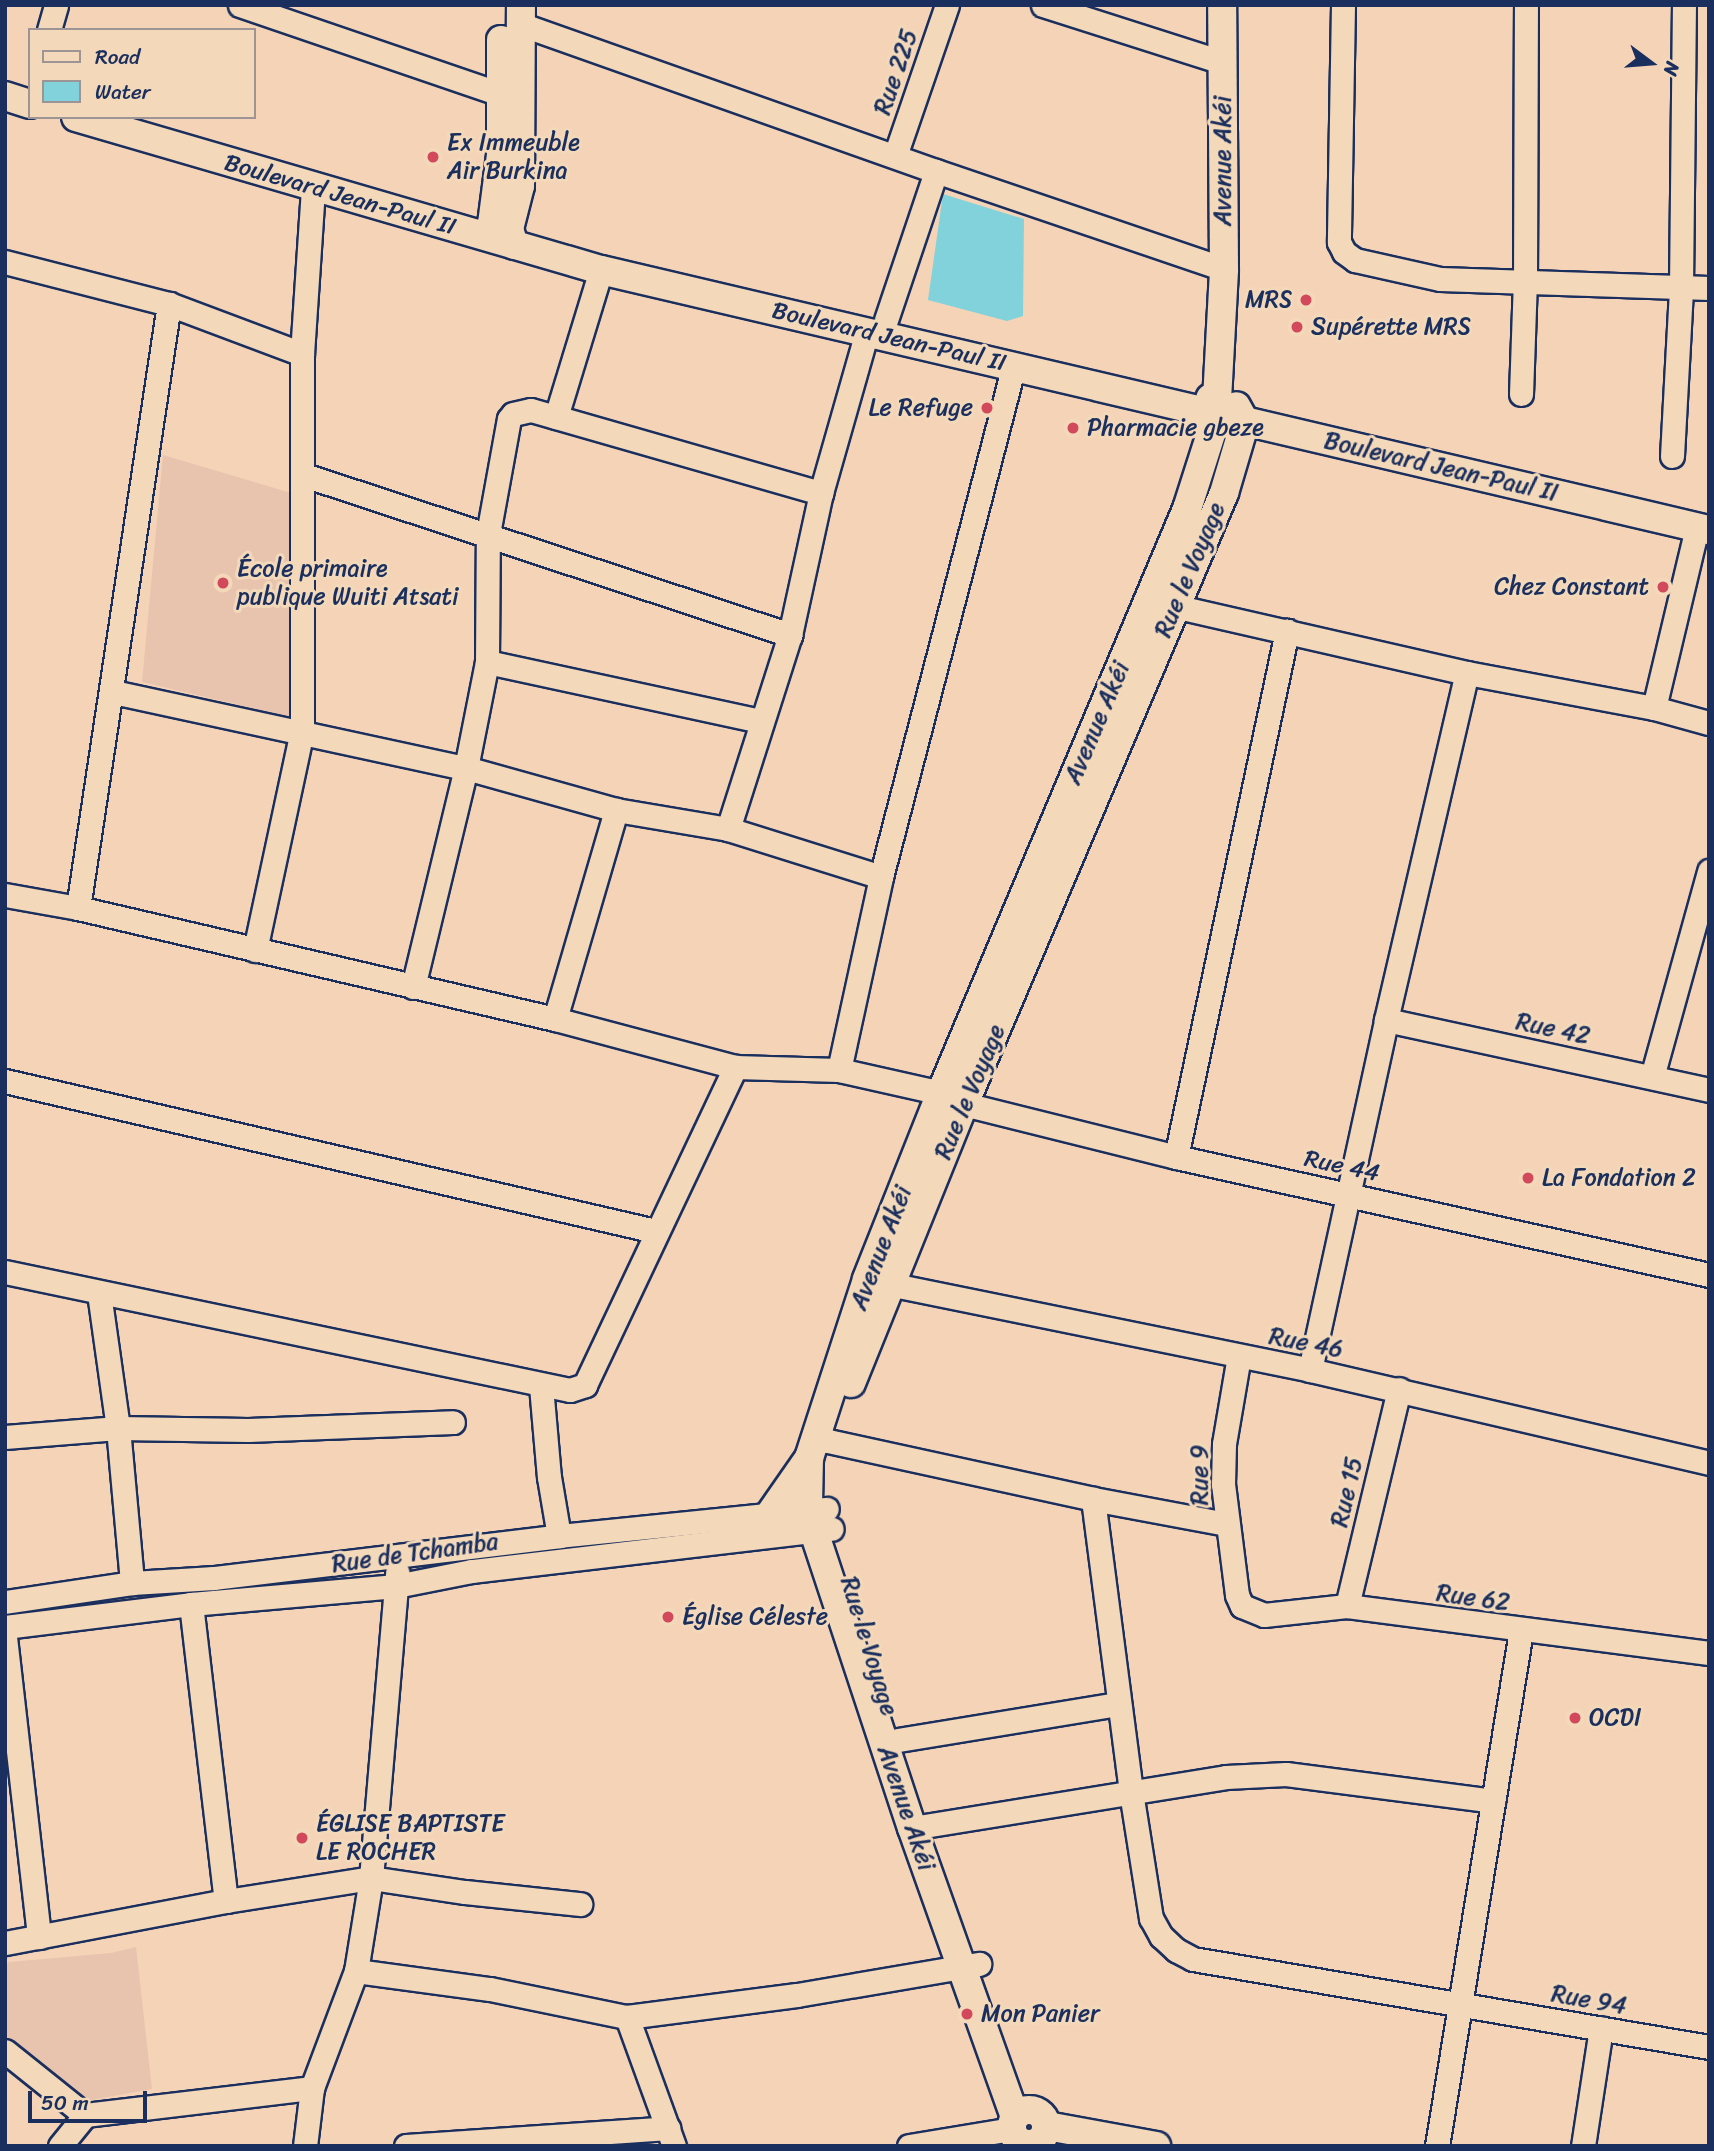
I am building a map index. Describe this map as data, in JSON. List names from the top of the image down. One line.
{"streets":{"main road":["Avenue Akéi","Boulevard Jean-Paul II","Rue le Voyage"],"street":["Rue 225","Rue 42","Rue 44","Rue 46","Rue 9","Rue 15","Rue de Tchamba","Rue 62","Rue 94"]},"crossings":[["Avenue Akéi","Boulevard Jean-Paul II"],["Avenue Akéi","Rue le Voyage"],["Avenue Akéi","Rue 44"],["Avenue Akéi","Rue de Tchamba"],["Boulevard Jean-Paul II","Rue le Voyage"],["Rue le Voyage","Rue 44"],["Rue le Voyage","Rue 46"],["Rue le Voyage","Rue de Tchamba"],["Rue 46","Rue 9"],["Rue 46","Rue 15"],["Rue 9","Rue 62"],["Rue 15","Rue 62"]],"places":["Ex Immeuble Air Burkina","MRS","Supérette MRS","Le Refuge","Pharmacie gbeze","École primaire publique Wuiti Atsati","Chez Constant","La Fondation 2","Église Céleste","OCDI","ÉGLISE BAPTISTE LE ROCHER","Mon Panier"],"legend":["Road","Water"],"scale_bar":"50 m","north":"right"}
